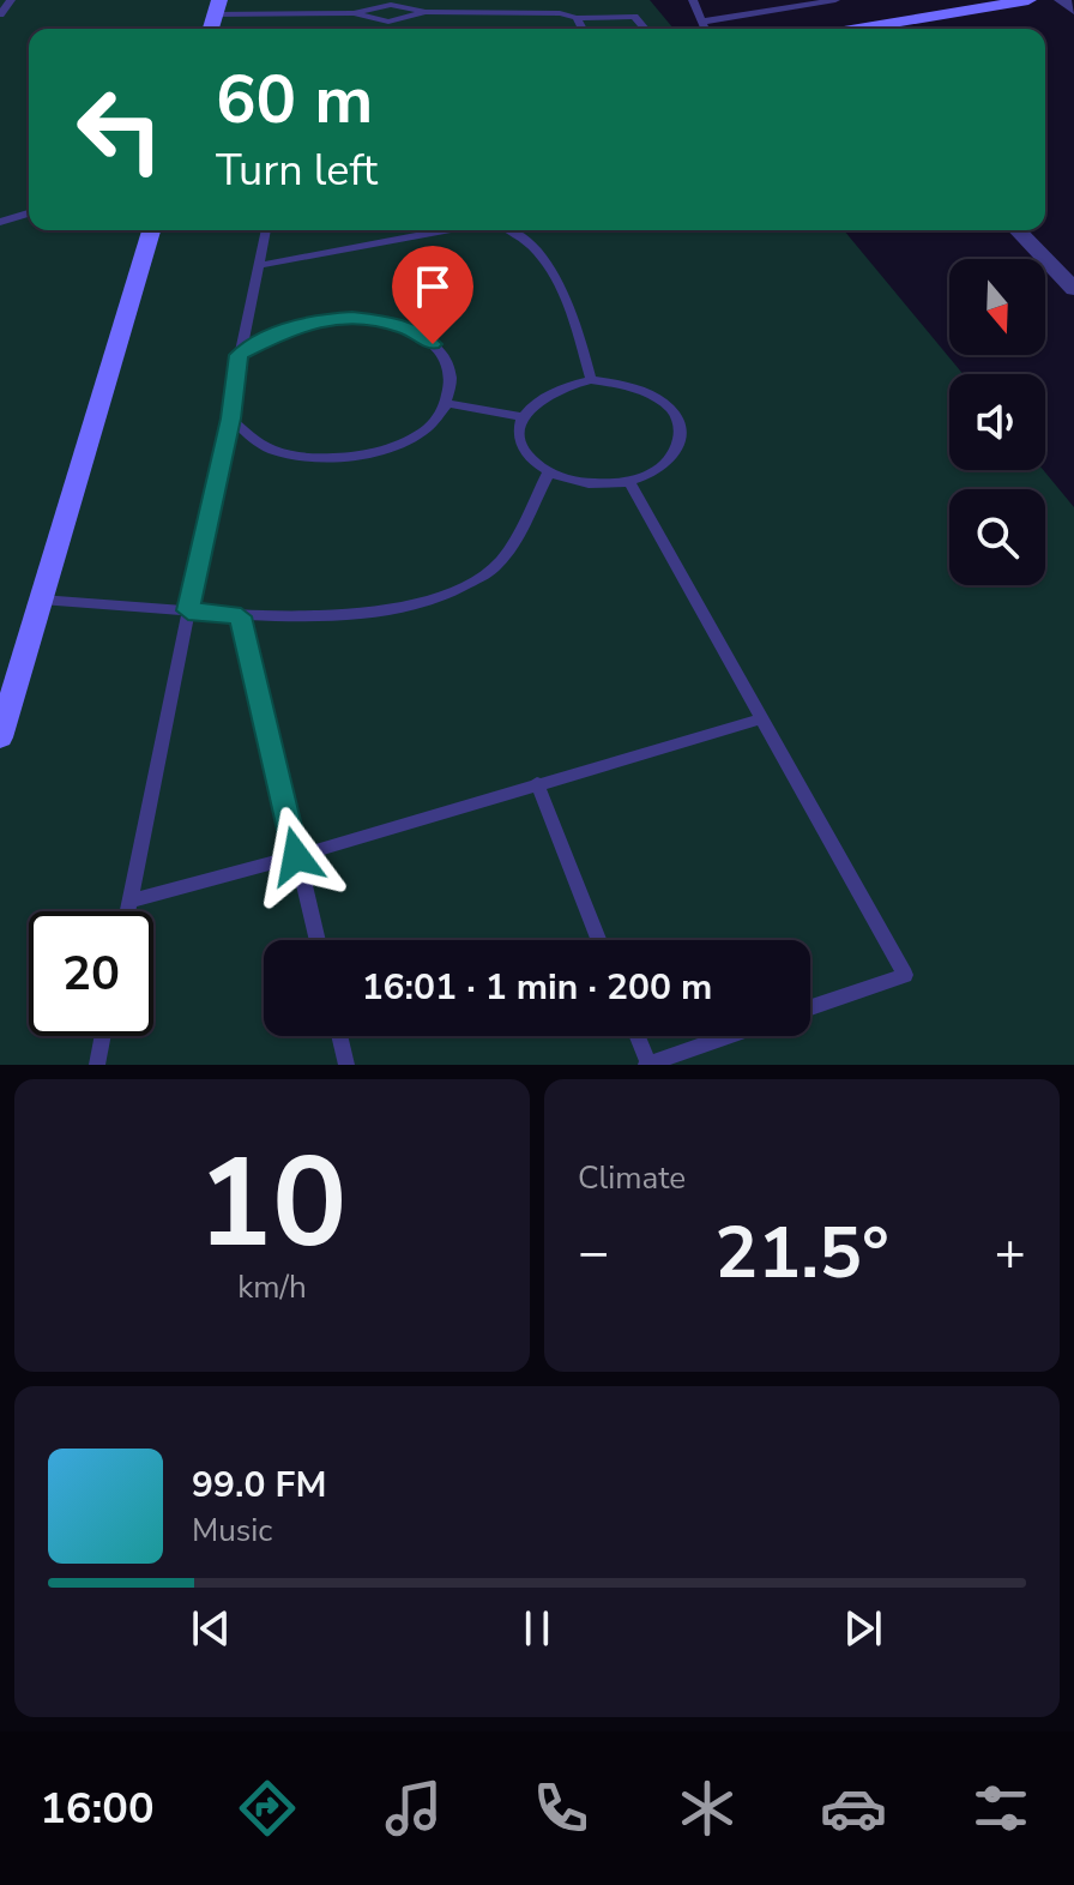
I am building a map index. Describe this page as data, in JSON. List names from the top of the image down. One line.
{"north":"bottom","page":{"turn":["60 m","Turn left"],"limit":"20","trip":"16:01 · 1 min · 200 m","tile":[["10","km/h"],"Climate"],"heat":["−","21.5°","+"],"song":["99.0 FM","Music"],"tabs":"16:00"}}
